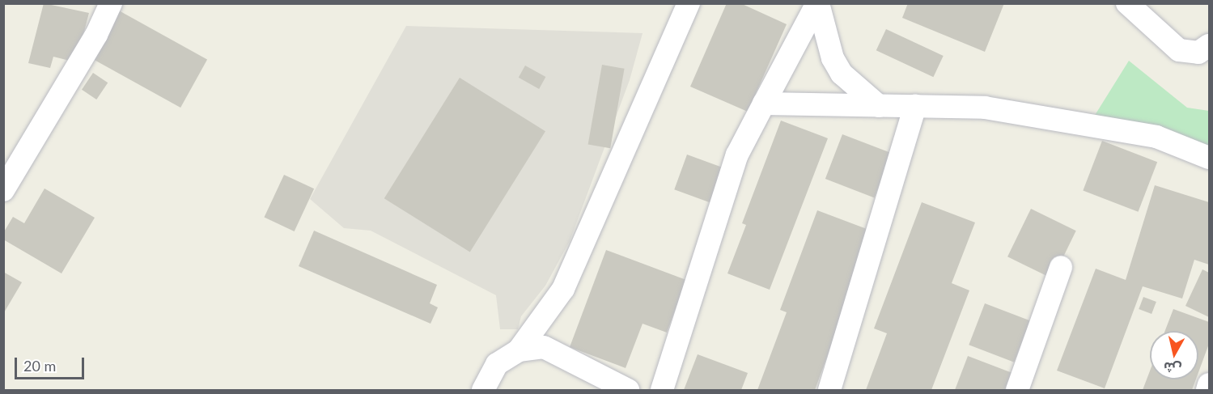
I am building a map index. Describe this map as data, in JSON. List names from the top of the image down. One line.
{"scale_bar":"20 m","north":"bottom"}
